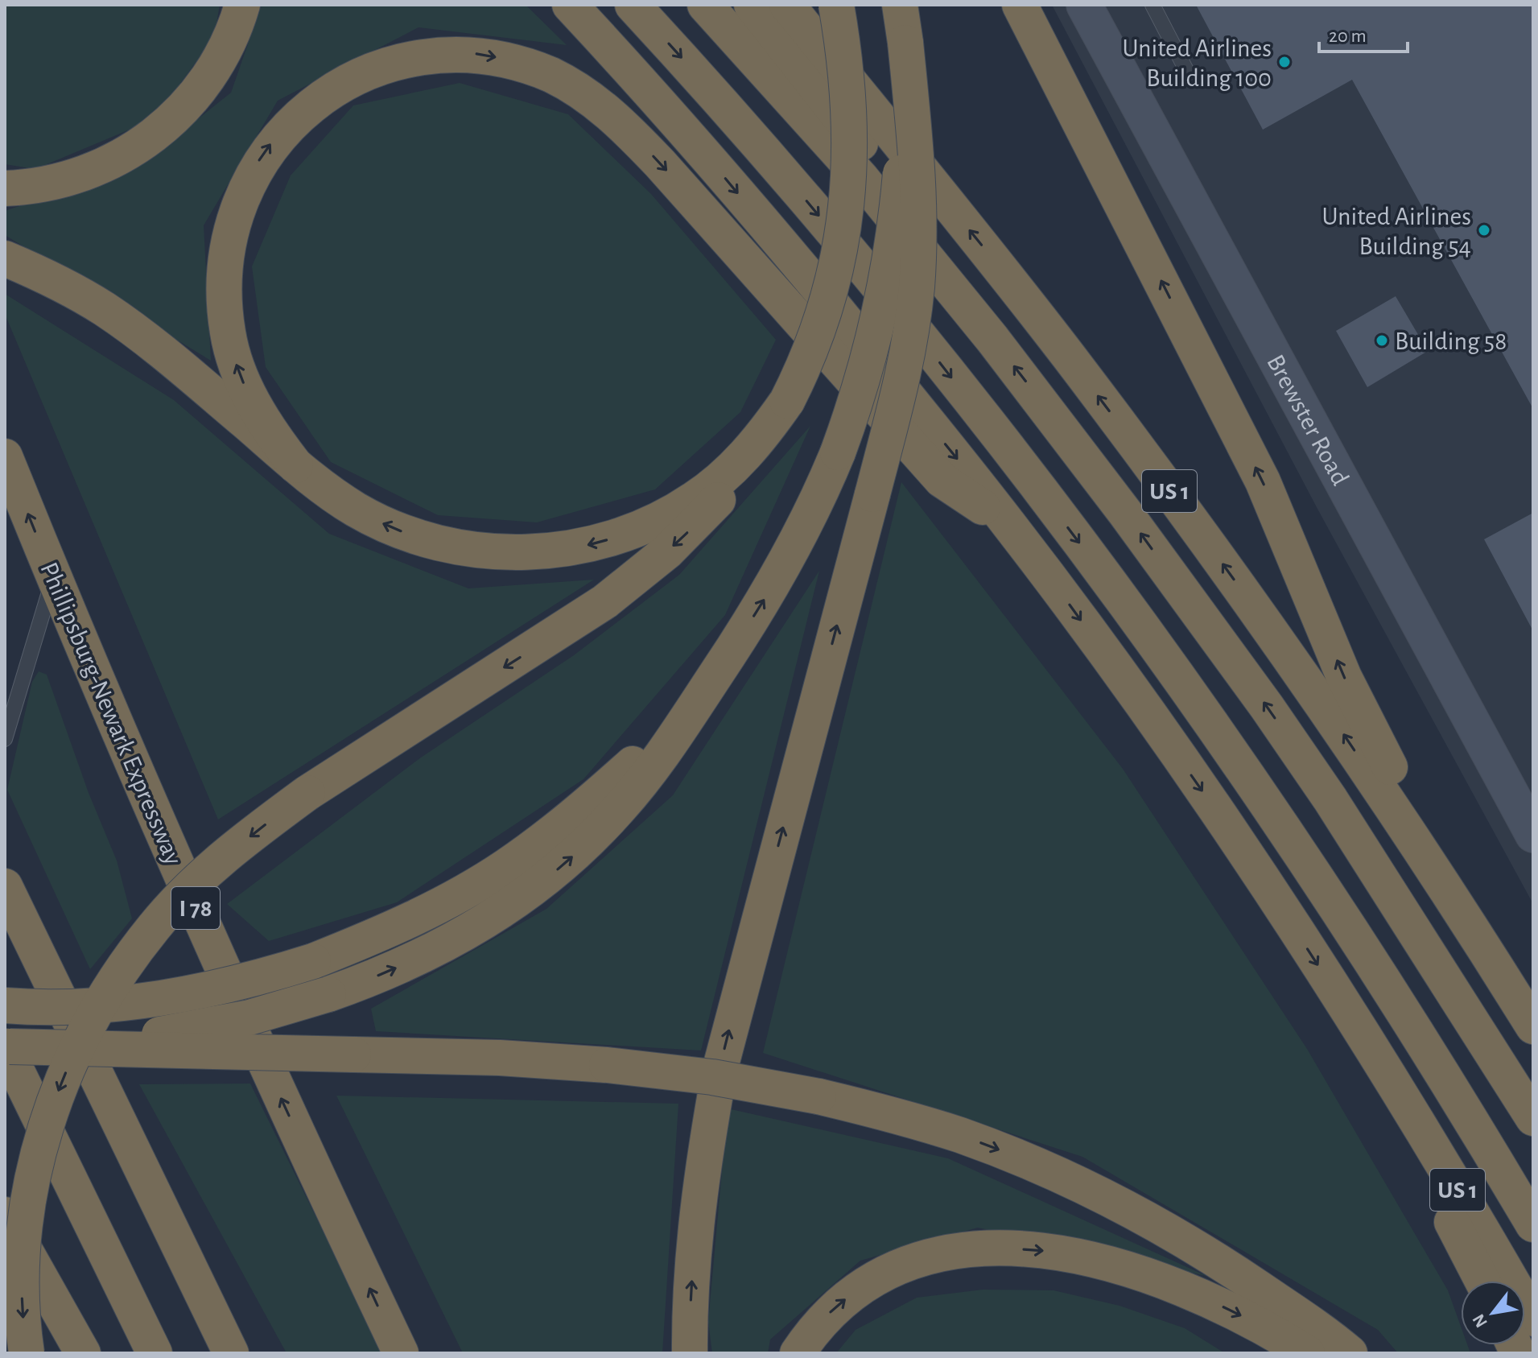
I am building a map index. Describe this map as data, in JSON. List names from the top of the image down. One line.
{"streets":{"highway":["US 1","Phillipsburg-Newark Expressway","I 78"],"street":["Brewster Road"]},"places":["United Airlines Building 100","United Airlines Building 54","Building 58"],"scale_bar":"20 m","north":"bottom left"}
